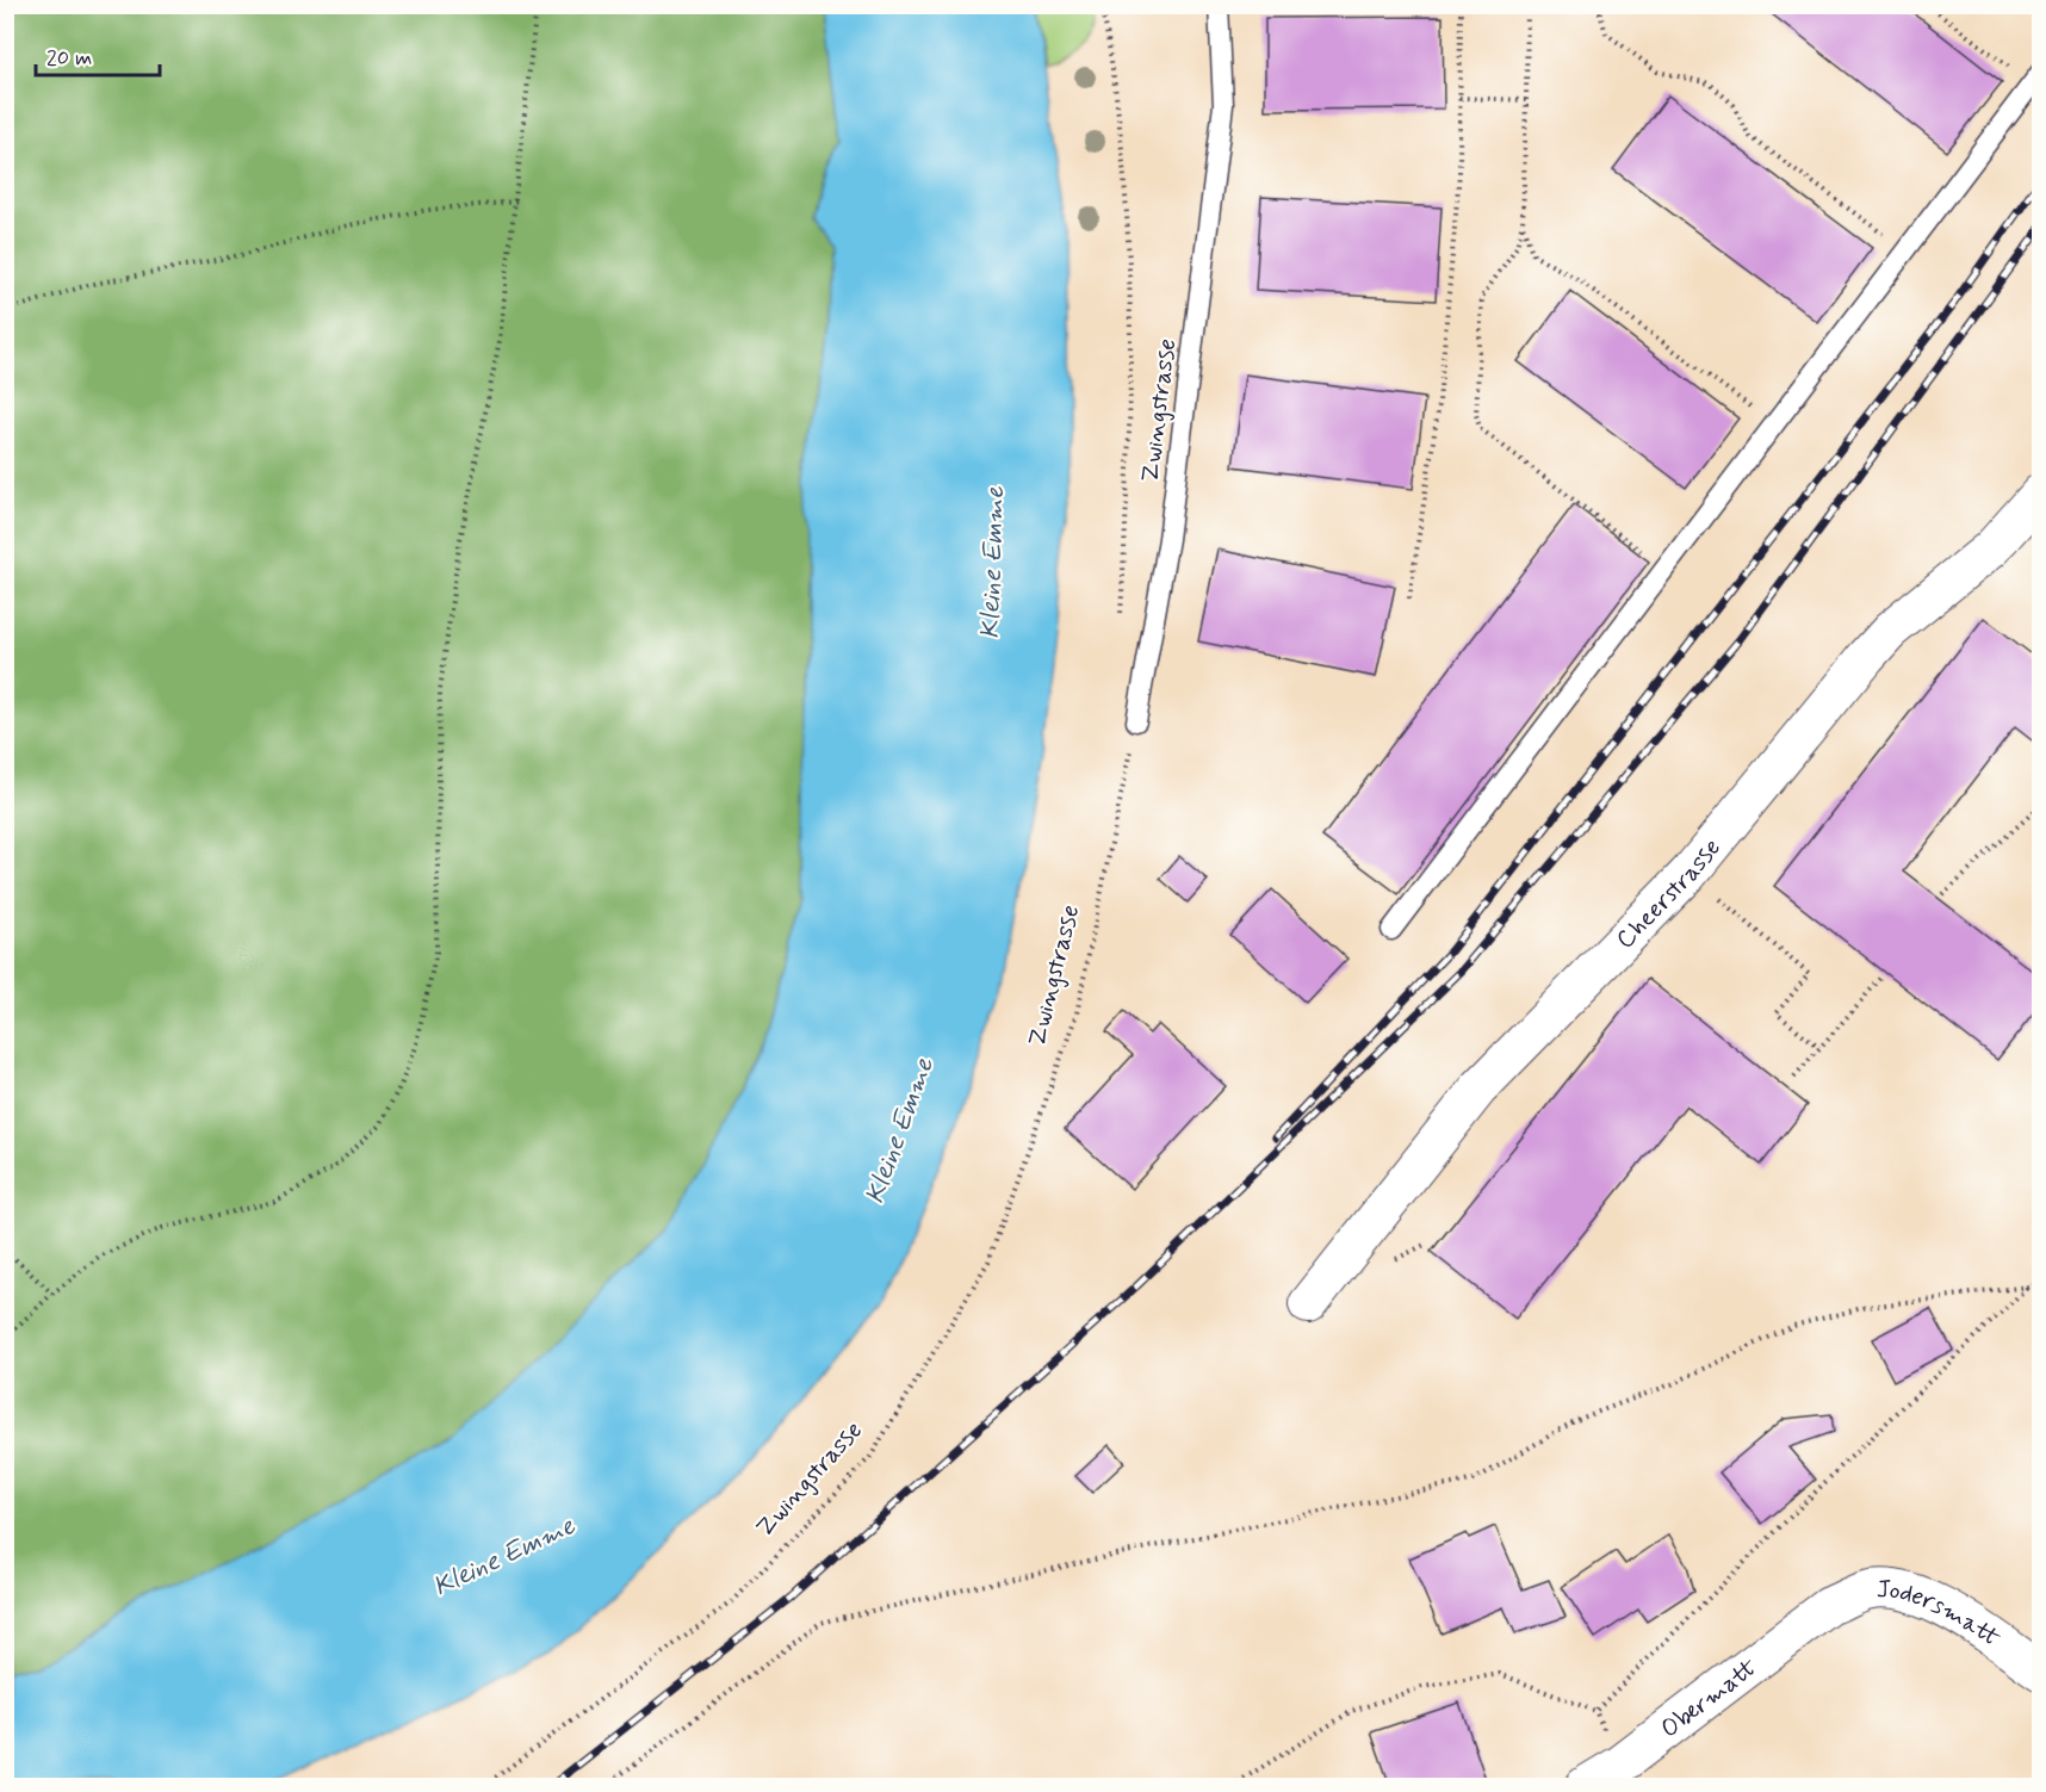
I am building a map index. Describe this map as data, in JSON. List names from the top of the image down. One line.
{"streets":{"street":["Cheerstrasse","Jodersmatt","Obermatt"],"lane":["Zwingstrasse"]},"crossings":[["Jodersmatt","Obermatt"]],"water":["Kleine Emme"],"scale_bar":"20 m"}
